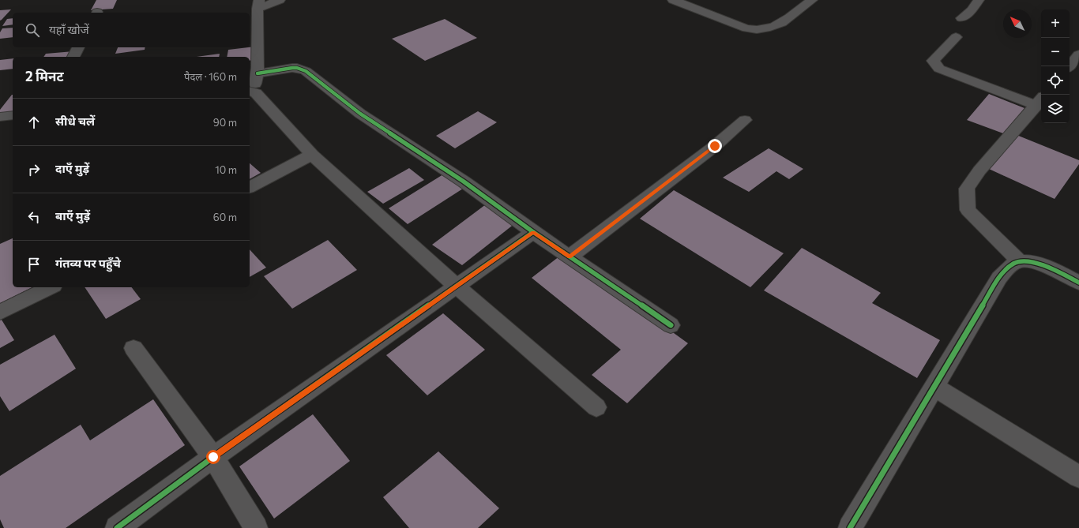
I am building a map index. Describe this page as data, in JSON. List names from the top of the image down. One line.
{"north":"top left","page":{"map_buttons":["+","−"],"search":"यहाँ खोजें","heading":["2 मिनट","पैदल · 160 m"],"list":[["सीधे चलें","90 m"],["दाएँ मुड़ें","10 m"],["बाएँ मुड़ें","60 m"],"गंतव्य पर पहुँचे"]}}
